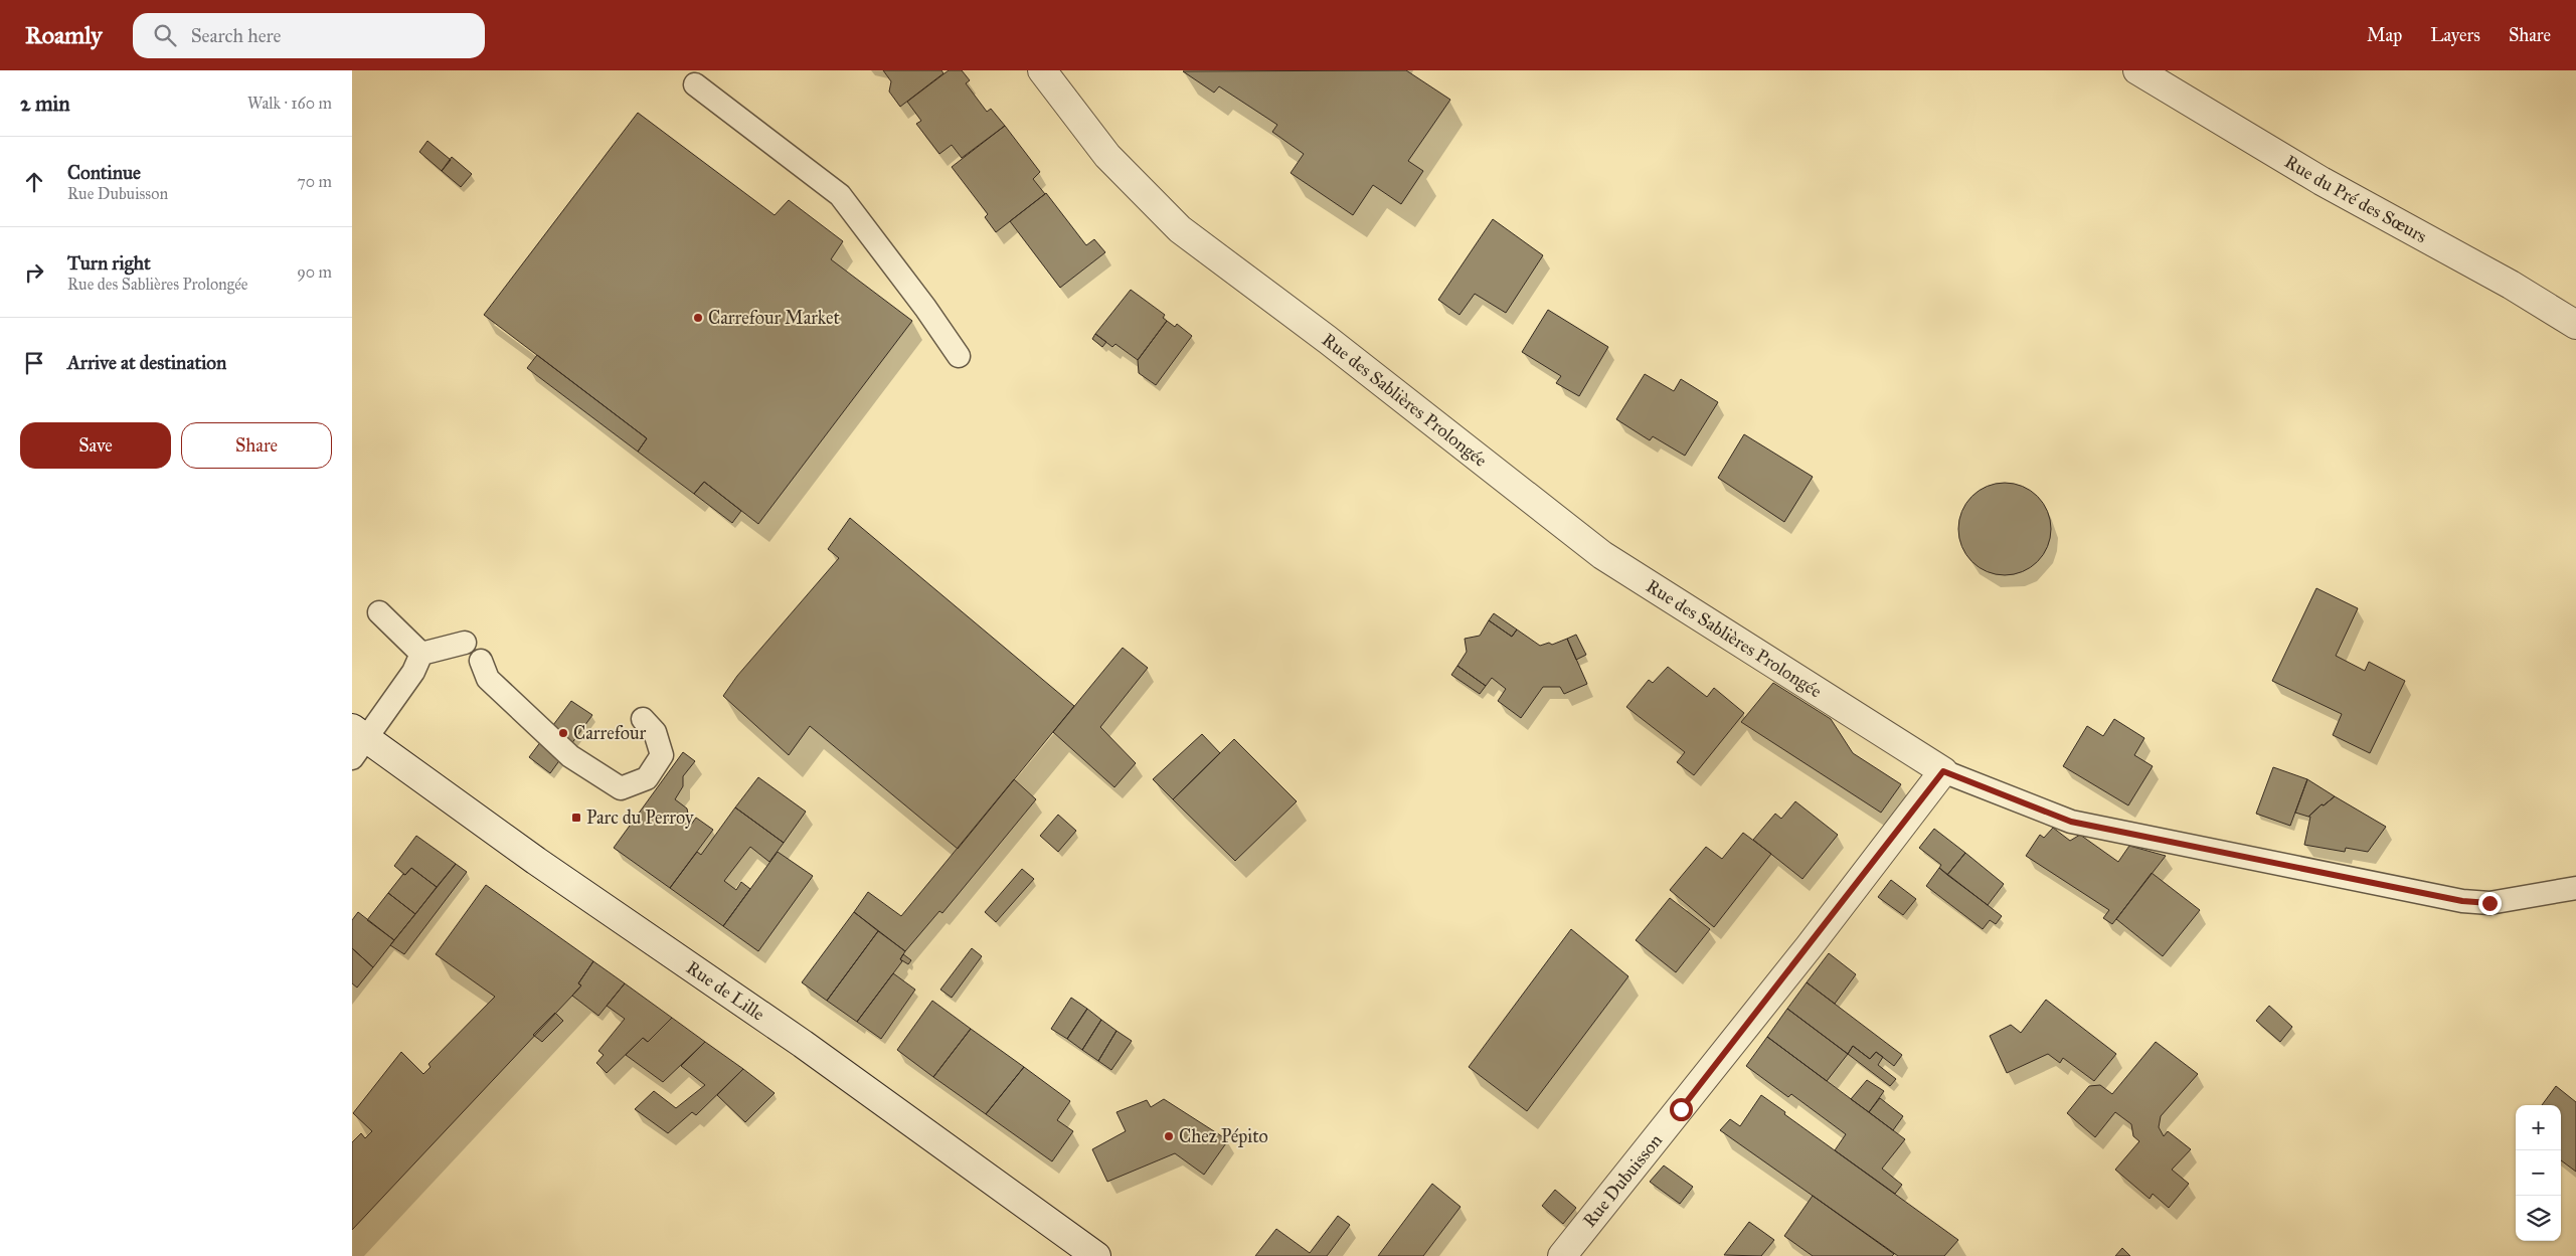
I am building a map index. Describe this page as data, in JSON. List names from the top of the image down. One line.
{"streets":{"street":["Rue du Pré des Sœurs","Rue des Sablières Prolongée","Rue de Lille","Rue Dubuisson"]},"crossings":[["Rue des Sablières Prolongée","Rue Dubuisson"]],"places":{"other":["Carrefour Market","Carrefour","Chez Pépito"],"transit":["Parc du Perroy"]},"page":{"header":"Roamly","search":"Search here","nav":["Map","Layers","Share"],"heading":["2 min","Walk · 160 m"],"list":[["Continue","Rue Dubuisson","70 m"],["Turn right","Rue des Sablières Prolongée","90 m"],"Arrive at destination"],"buttons":["Save","Share"],"map_buttons":["+","−"]}}
